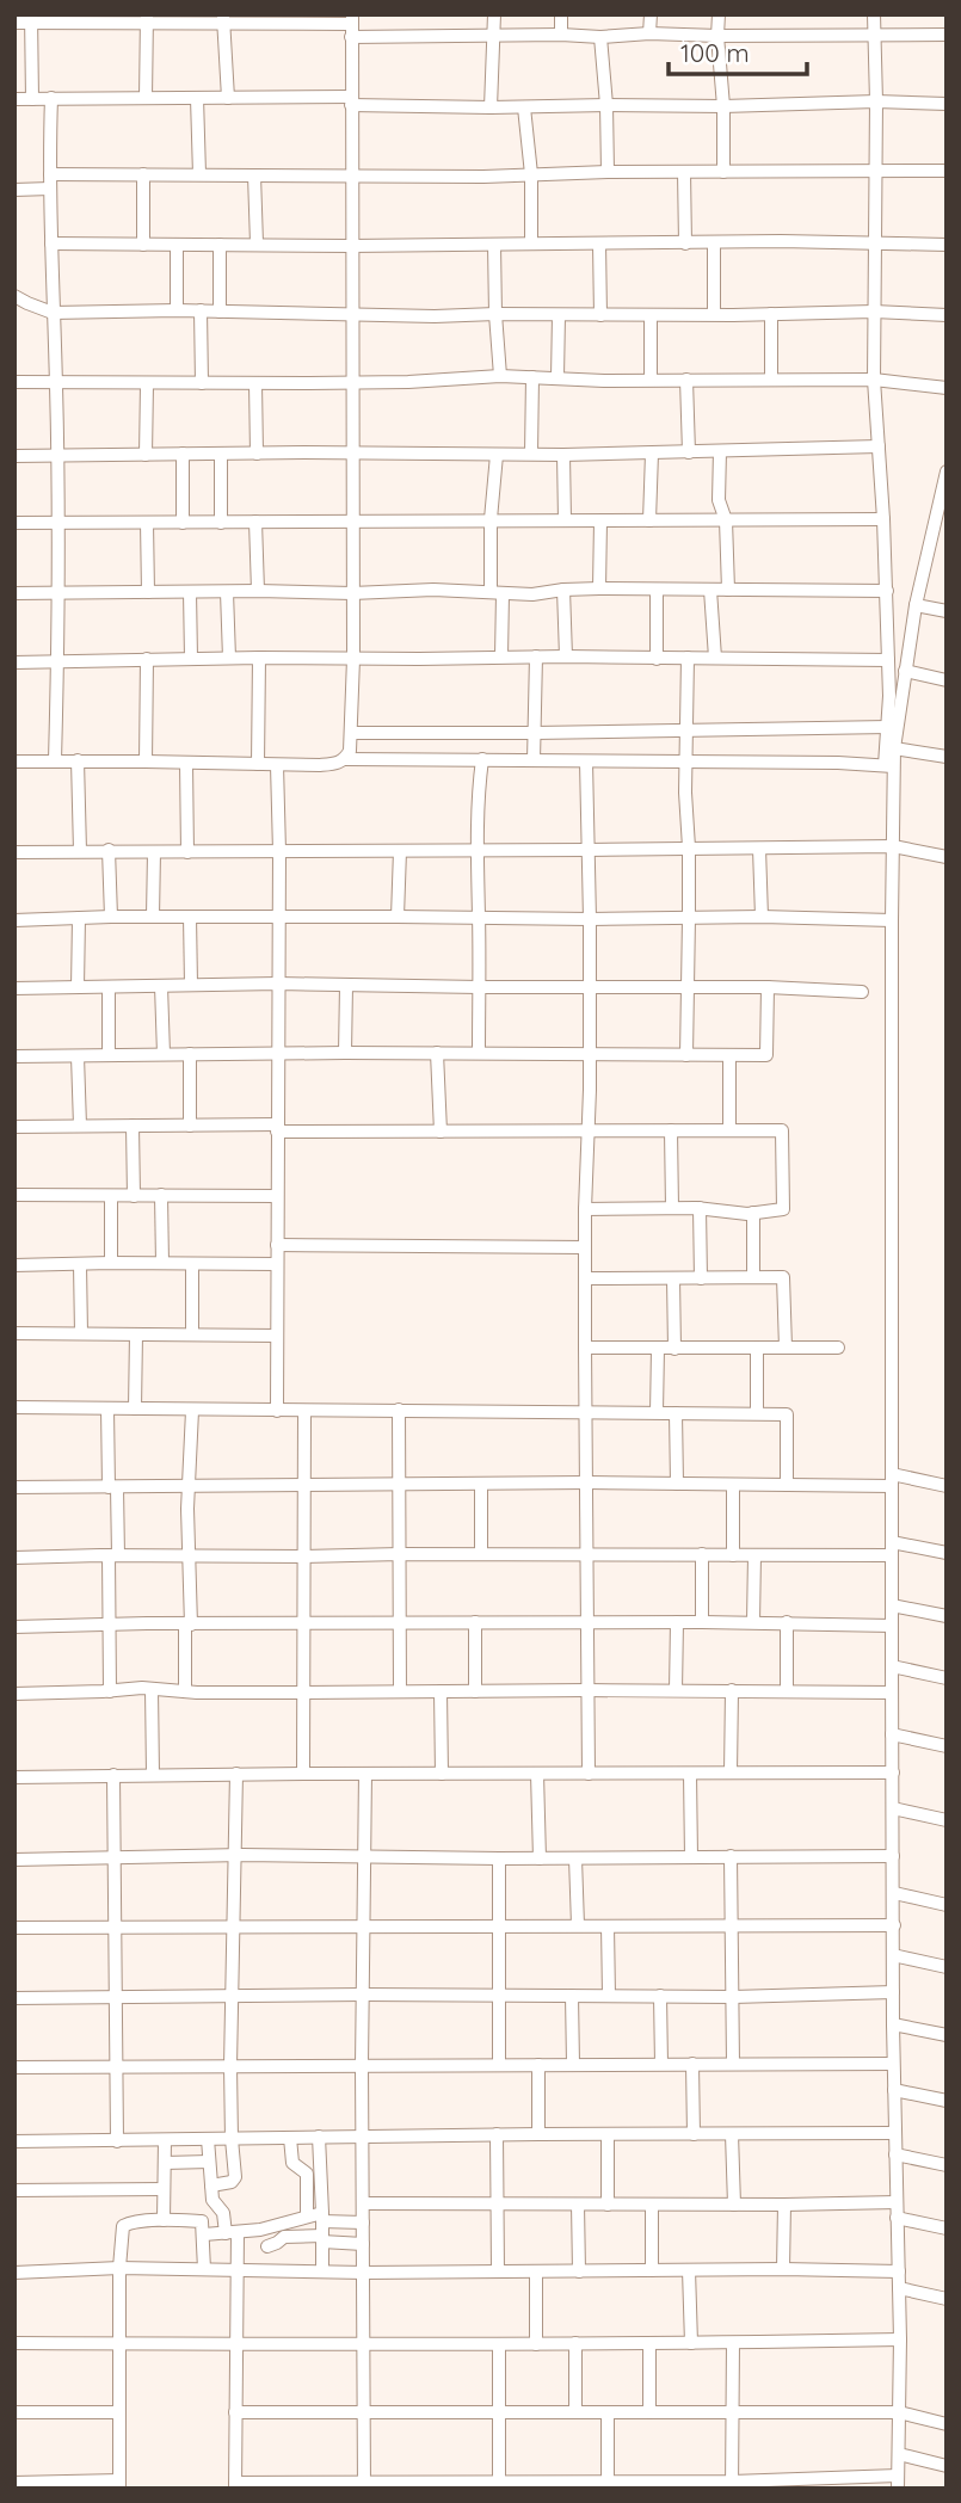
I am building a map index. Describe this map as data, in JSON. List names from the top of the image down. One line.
{"scale_bar":"100 m"}
